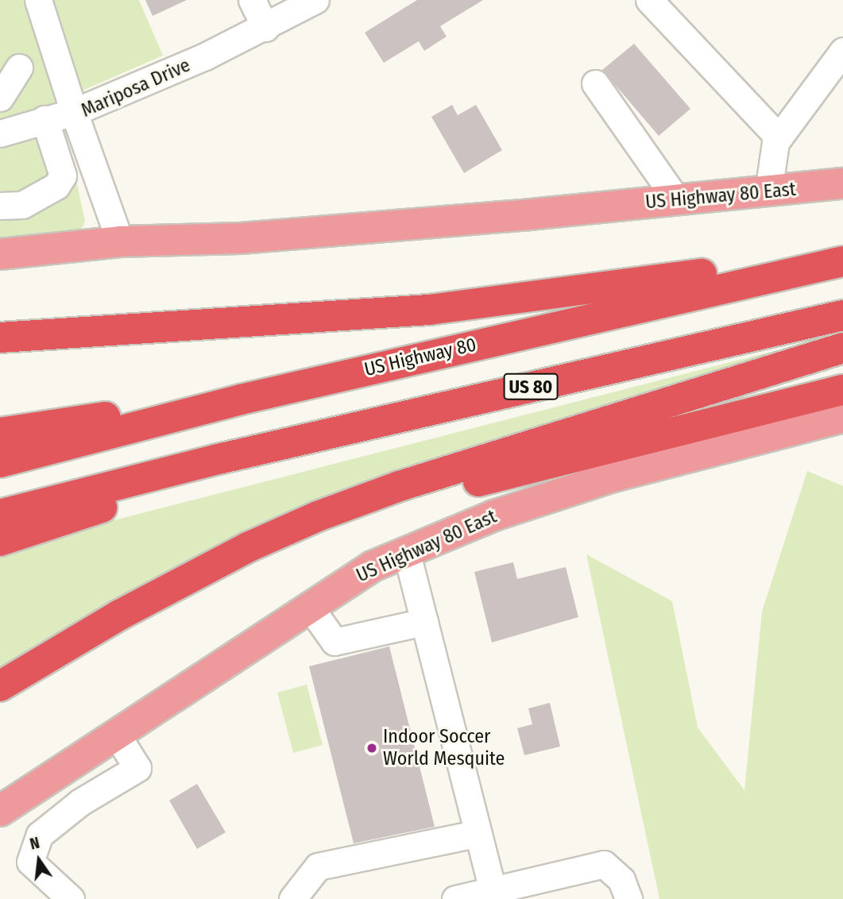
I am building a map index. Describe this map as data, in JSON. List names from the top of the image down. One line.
{"streets":{"highway":["US Highway 80","US 80"],"main road":["US Highway 80 East"],"street":["Mariposa Drive"]},"crossings":[["Mariposa Drive","US Highway 80 East"]],"places":["Indoor Soccer World Mesquite"],"north":"top"}
